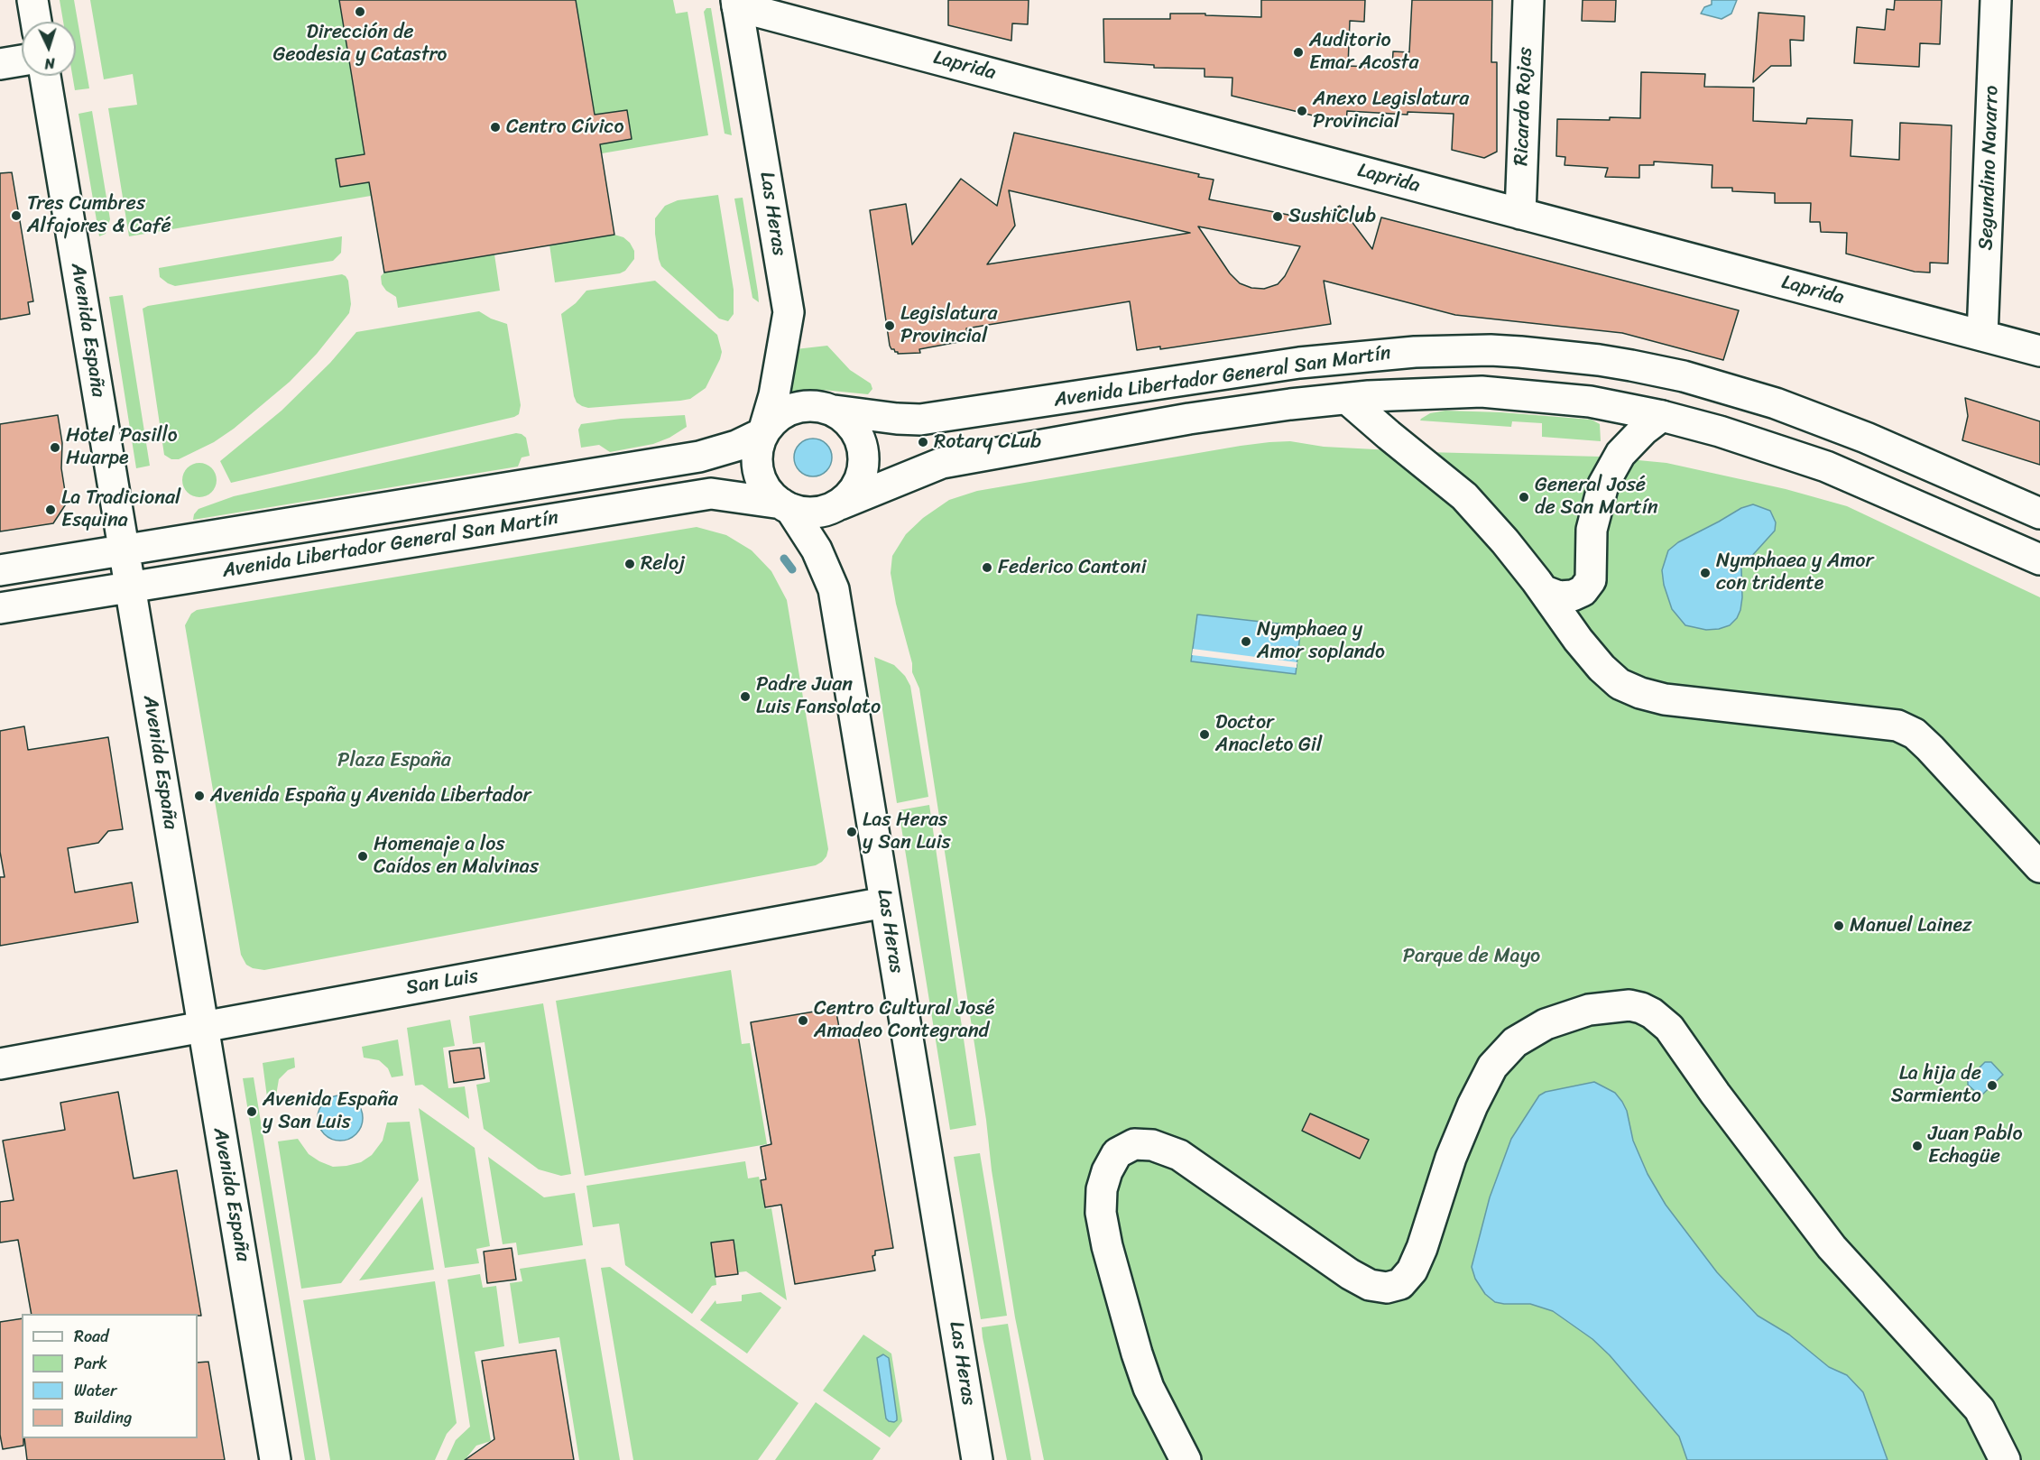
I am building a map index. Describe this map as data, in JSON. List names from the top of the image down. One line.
{"streets":{"street":["Laprida","Ricardo Rojas","Segundino Navarro","Las Heras","Avenida España","Avenida Libertador General San Martín","San Luis"]},"crossings":[["Laprida","Ricardo Rojas"],["Laprida","Segundino Navarro"],["Laprida","Las Heras"],["Las Heras","Avenida Libertador General San Martín"],["Las Heras","San Luis"],["Avenida España","Avenida Libertador General San Martín"],["Avenida España","San Luis"]],"parks":["Plaza España","Parque de Mayo"],"places":["Dirección de Geodesia y Catastro","Auditorio Emar Acosta","Anexo Legislatura Provincial","Centro Cívico","Tres Cumbres Alfajores & Café","SushiClub","Legislatura Provincial","Rotary CLub","Hotel Pasillo Huarpe","General José de San Martín","La Tradicional Esquina","Reloj","Federico Cantoni","Nymphaea y Amor con tridente","Nymphaea y Amor soplando","Padre Juan Luis Fansolato","Doctor Anacleto Gil","Avenida España y Avenida Libertador","Las Heras y San Luis","Homenaje a los Caídos en Malvinas","Manuel Lainez","Centro Cultural José Amadeo Contegrand","La hija de Sarmiento","Avenida España y San Luis","Juan Pablo Echagüe"],"legend":["Road","Park","Water","Building"],"north":"bottom"}
